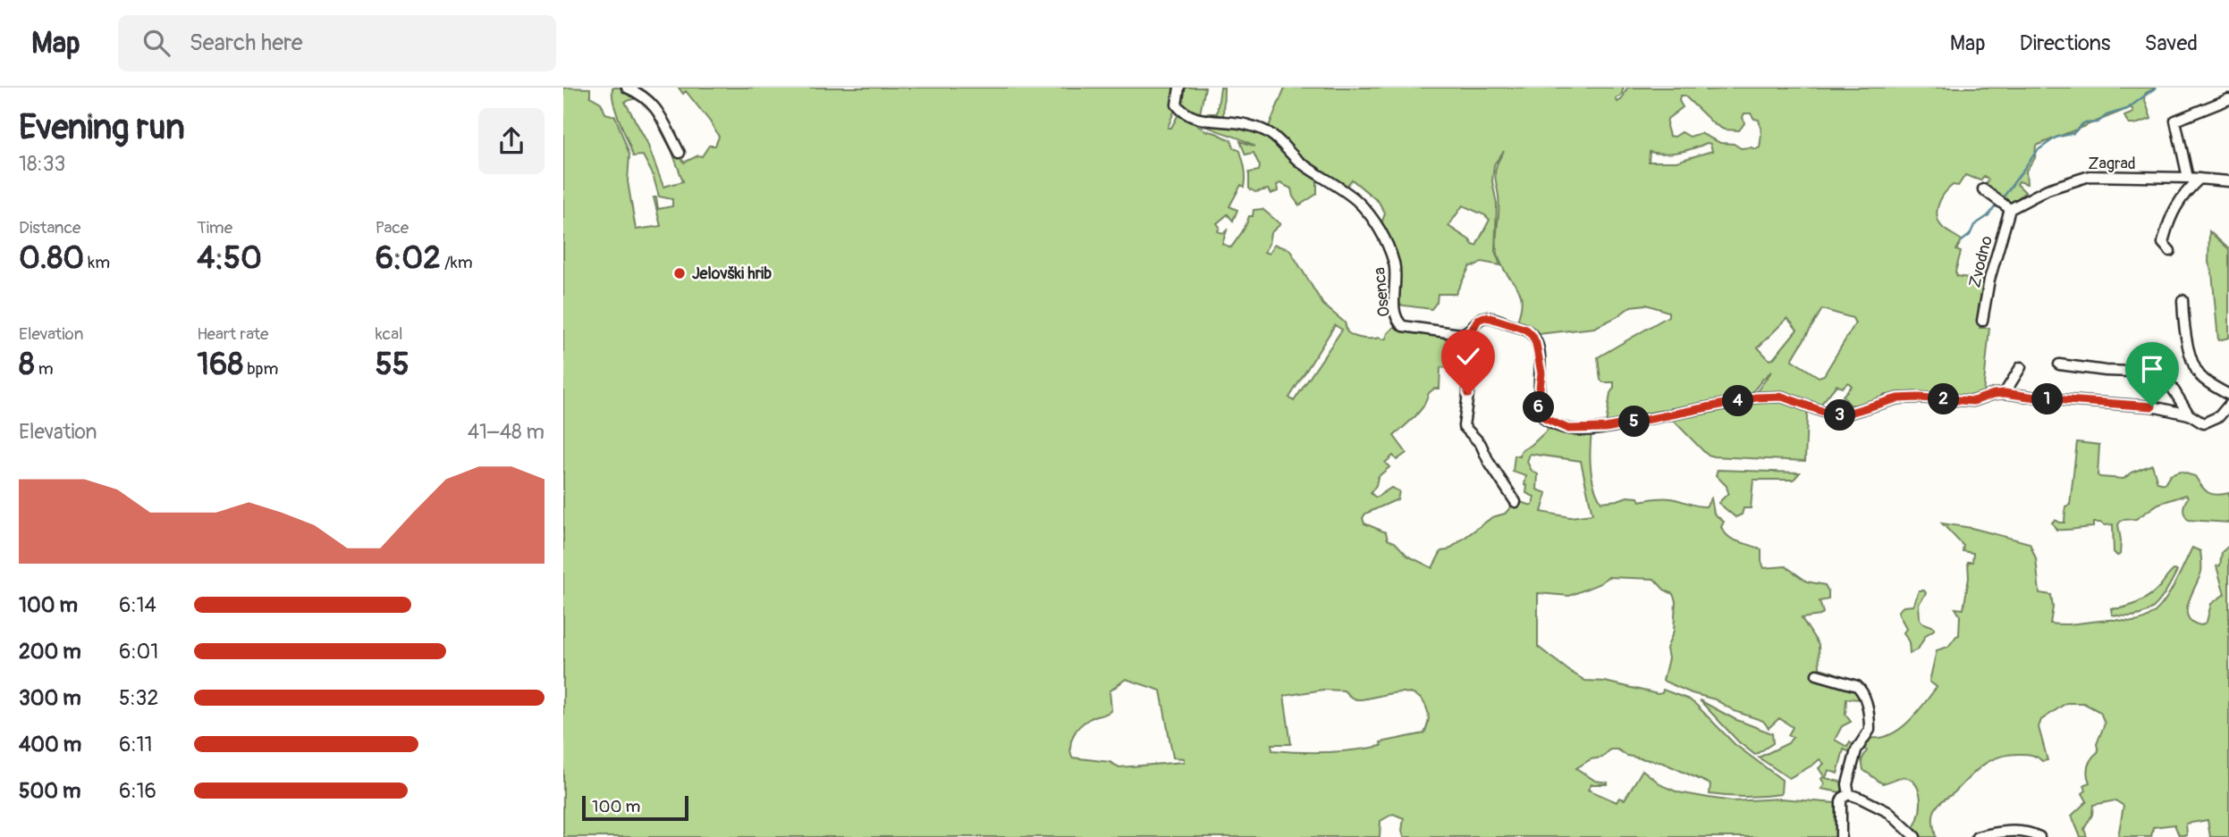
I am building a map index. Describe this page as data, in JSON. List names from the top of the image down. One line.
{"streets":{"street":["Zagrad","Zvodno","Osenca"]},"crossings":[["Zagrad","Zvodno"]],"places":["Jelovški hrib"],"scale_bar":"100 m","page":{"header":"Map","search":"Search here","nav":["Map","Directions","Saved"],"heading":["Evening run","18:33"],"stats":[["Distance","0.80 km"],["Time","4:50"],["Pace","6:02 /km"],["Elevation","8 m"],["Heart rate","168 bpm"],["kcal","55"]],"pins":["1","2","4","6","3","5"],"chart":["Elevation","41–48 m"],"list":[{"name":"100 m","note":"6:14"},{"name":"200 m","note":"6:01"},{"name":"300 m","note":"5:32"},{"name":"400 m","note":"6:11"},{"name":"500 m","note":"6:16"}],"scale":"100 m"}}
